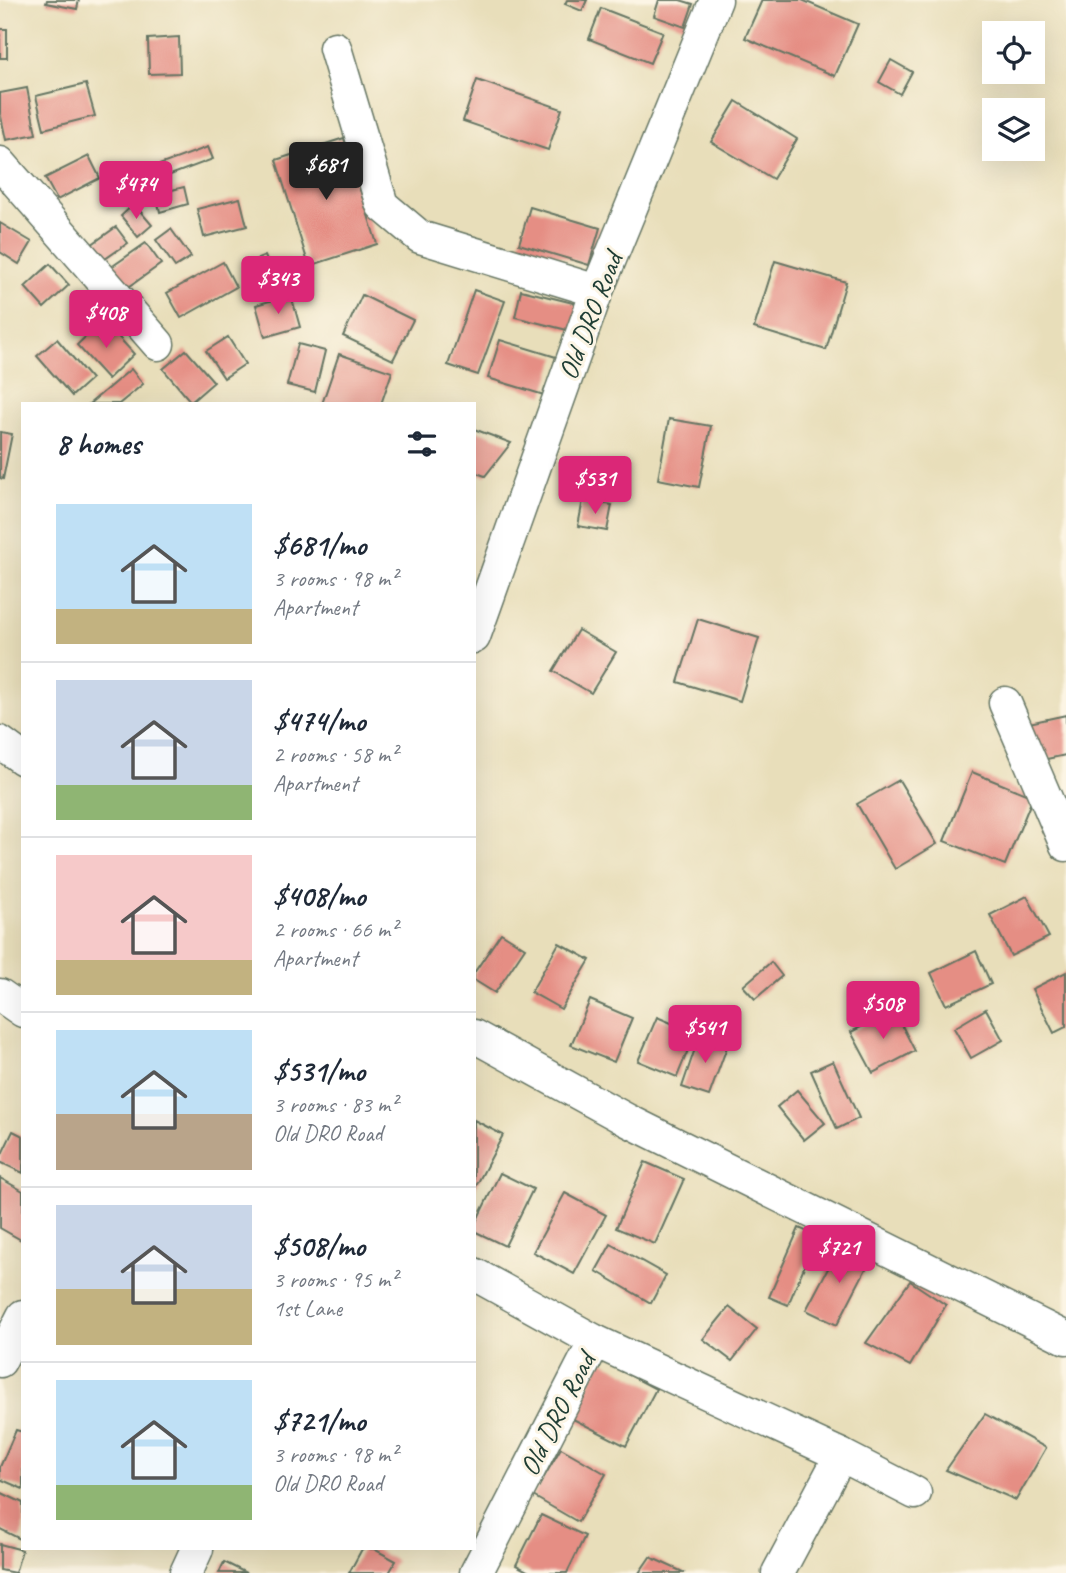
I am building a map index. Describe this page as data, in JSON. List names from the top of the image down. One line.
{"streets":{"street":["Old DRO Road"]},"page":{"price":["$681","$474","$343","$408","$531","$508","$541","$721"],"heading":"8 homes","list":[{"name":"$681/mo","note":"3 rooms · 98 m² · Apartment"},{"name":"$474/mo","note":"2 rooms · 58 m² · Apartment"},{"name":"$408/mo","note":"2 rooms · 66 m² · Apartment"},{"name":"$531/mo","note":"3 rooms · 83 m² · Old DRO Road"},{"name":"$508/mo","note":"3 rooms · 95 m² · 1st Lane"},{"name":"$721/mo","note":"3 rooms · 98 m² · Old DRO Road"}]}}
